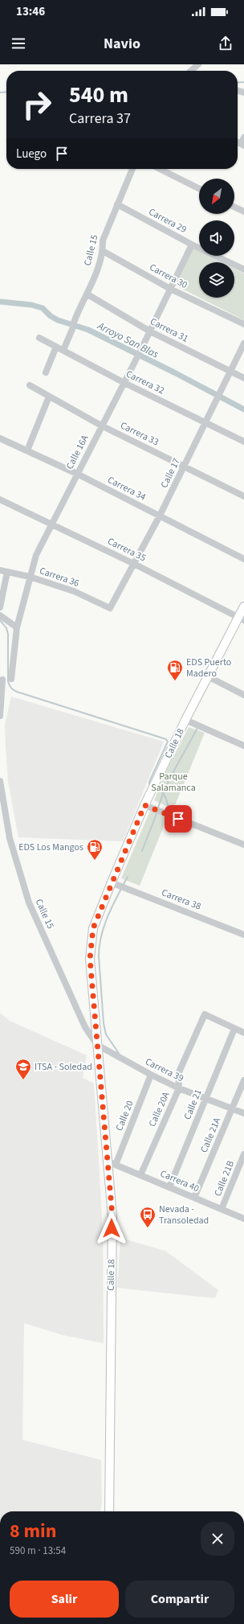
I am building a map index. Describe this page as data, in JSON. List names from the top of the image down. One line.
{"streets":{"main road":["Calle 18"],"street":["Carrera 29","Calle 15","Carrera 30","Carrera 31","Carrera 32","Carrera 33","Calle 16A","Calle 17","Carrera 34","Carrera 35","Carrera 36","Carrera 38","Carrera 39","Calle 21","Calle 20A","Calle 20","Calle 21A","Calle 21B","Carrera 40"]},"crossings":[["Carrera 29","Calle 15"],["Carrera 29","Calle 16A"],["Calle 15","Carrera 30"],["Calle 15","Carrera 31"],["Calle 15","Carrera 32"],["Calle 15","Calle 18"],["Calle 15","Carrera 39"],["Carrera 30","Calle 16A"],["Carrera 31","Calle 16A"],["Carrera 31","Calle 17"],["Carrera 32","Calle 16A"],["Carrera 32","Calle 17"],["Carrera 33","Calle 16A"],["Carrera 33","Calle 17"],["Calle 16A","Carrera 34"],["Calle 16A","Carrera 35"],["Calle 16A","Carrera 36"],["Calle 17","Carrera 34"],["Calle 17","Carrera 35"],["Calle 17","Carrera 36"],["Carrera 35","Calle 18"],["Calle 18","Carrera 38"],["Calle 18","Carrera 39"],["Calle 18","Carrera 40"],["Carrera 39","Calle 21"],["Carrera 39","Calle 20A"],["Carrera 39","Calle 20"],["Carrera 39","Calle 21A"],["Calle 21","Calle 20A"],["Calle 21","Carrera 40"],["Calle 20A","Carrera 40"],["Calle 20","Carrera 40"],["Calle 21A","Carrera 40"],["Calle 21B","Carrera 40"]],"water":["Arroyo San Blas"],"parks":["Parque Salamanca"],"places":{"fuel station":["EDS Puerto Madero","EDS Los Mangos"],"school or university":["ITSA - Soledad"],"bus stop":["Nevada - Transoledad"]},"north":"bottom left","page":{"status":"13:46","header":"Navio","turn":["540 m","Carrera 37"],"then":"Luego","heading":["8 min","590 m · 13:54"],"buttons":["Salir","Compartir"]}}
